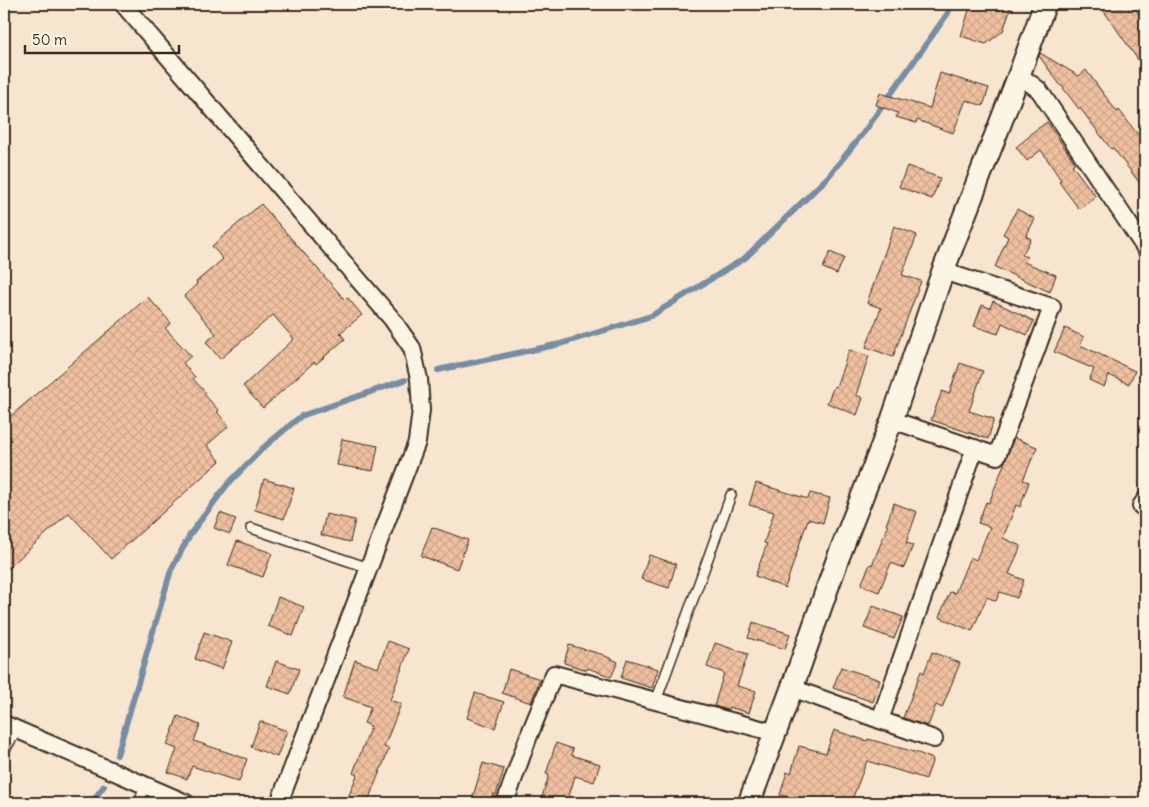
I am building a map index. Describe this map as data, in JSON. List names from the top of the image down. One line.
{"scale_bar":"50 m"}
